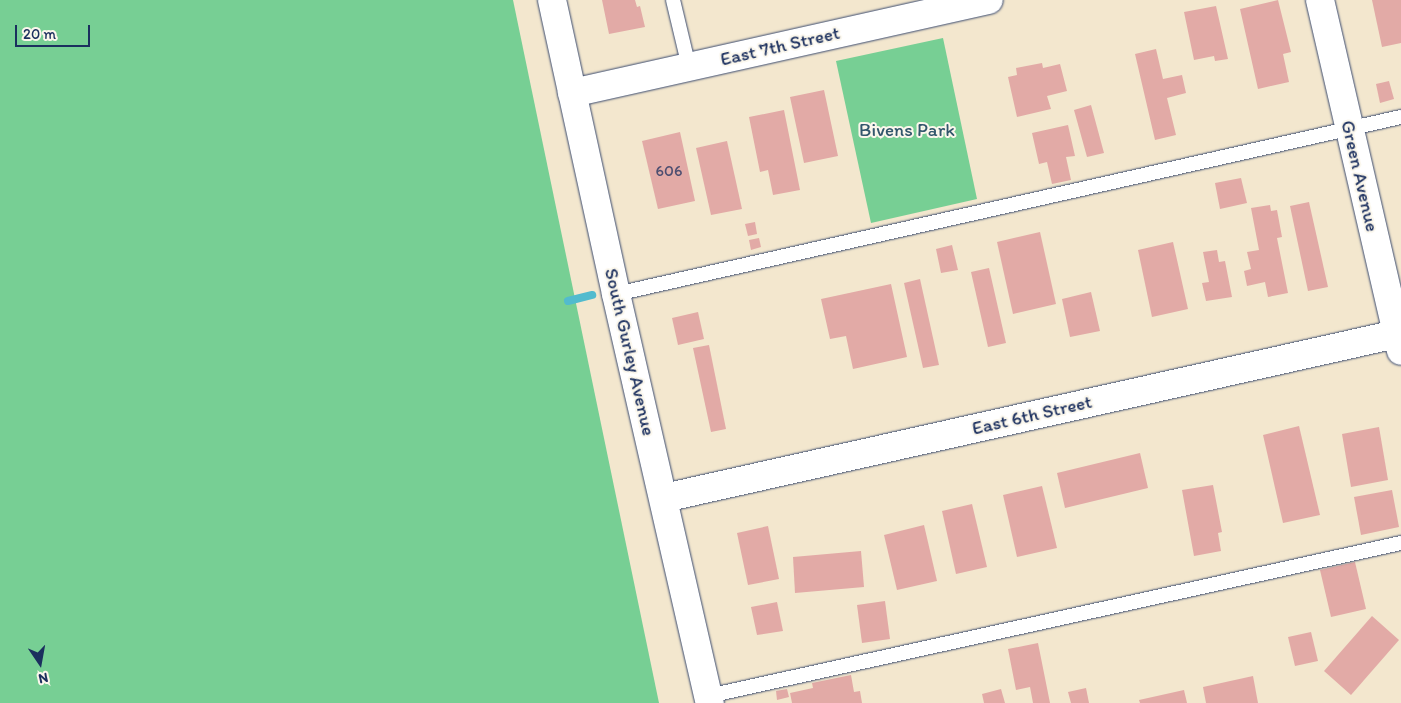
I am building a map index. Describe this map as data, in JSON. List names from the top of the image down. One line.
{"streets":{"street":["East 7th Street","Green Avenue","South Gurley Avenue","East 6th Street"]},"crossings":[["East 7th Street","South Gurley Avenue"],["Green Avenue","East 6th Street"],["South Gurley Avenue","East 6th Street"]],"parks":["Bivens Park"],"house_numbers":["606"],"scale_bar":"20 m","north":"bottom"}
